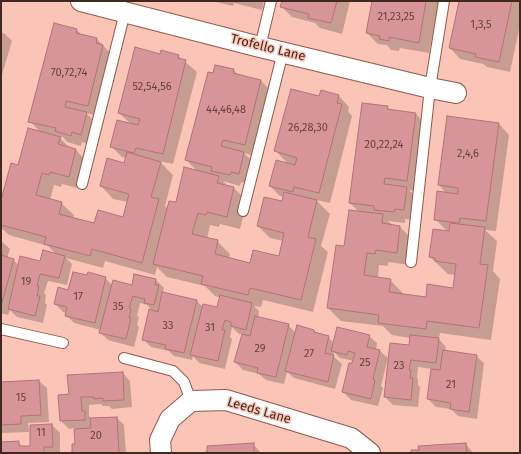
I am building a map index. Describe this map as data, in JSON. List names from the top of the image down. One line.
{"streets":{"street":["Trofello Lane","Leeds Lane"]},"house_numbers":["21,23,25","1,3,5","70,72,74","52,54,56","44,46,48","26,28,30","20,22,24","2,4,6","19","17","35","33","31","29","27","25","23","21","15","11","20"]}
